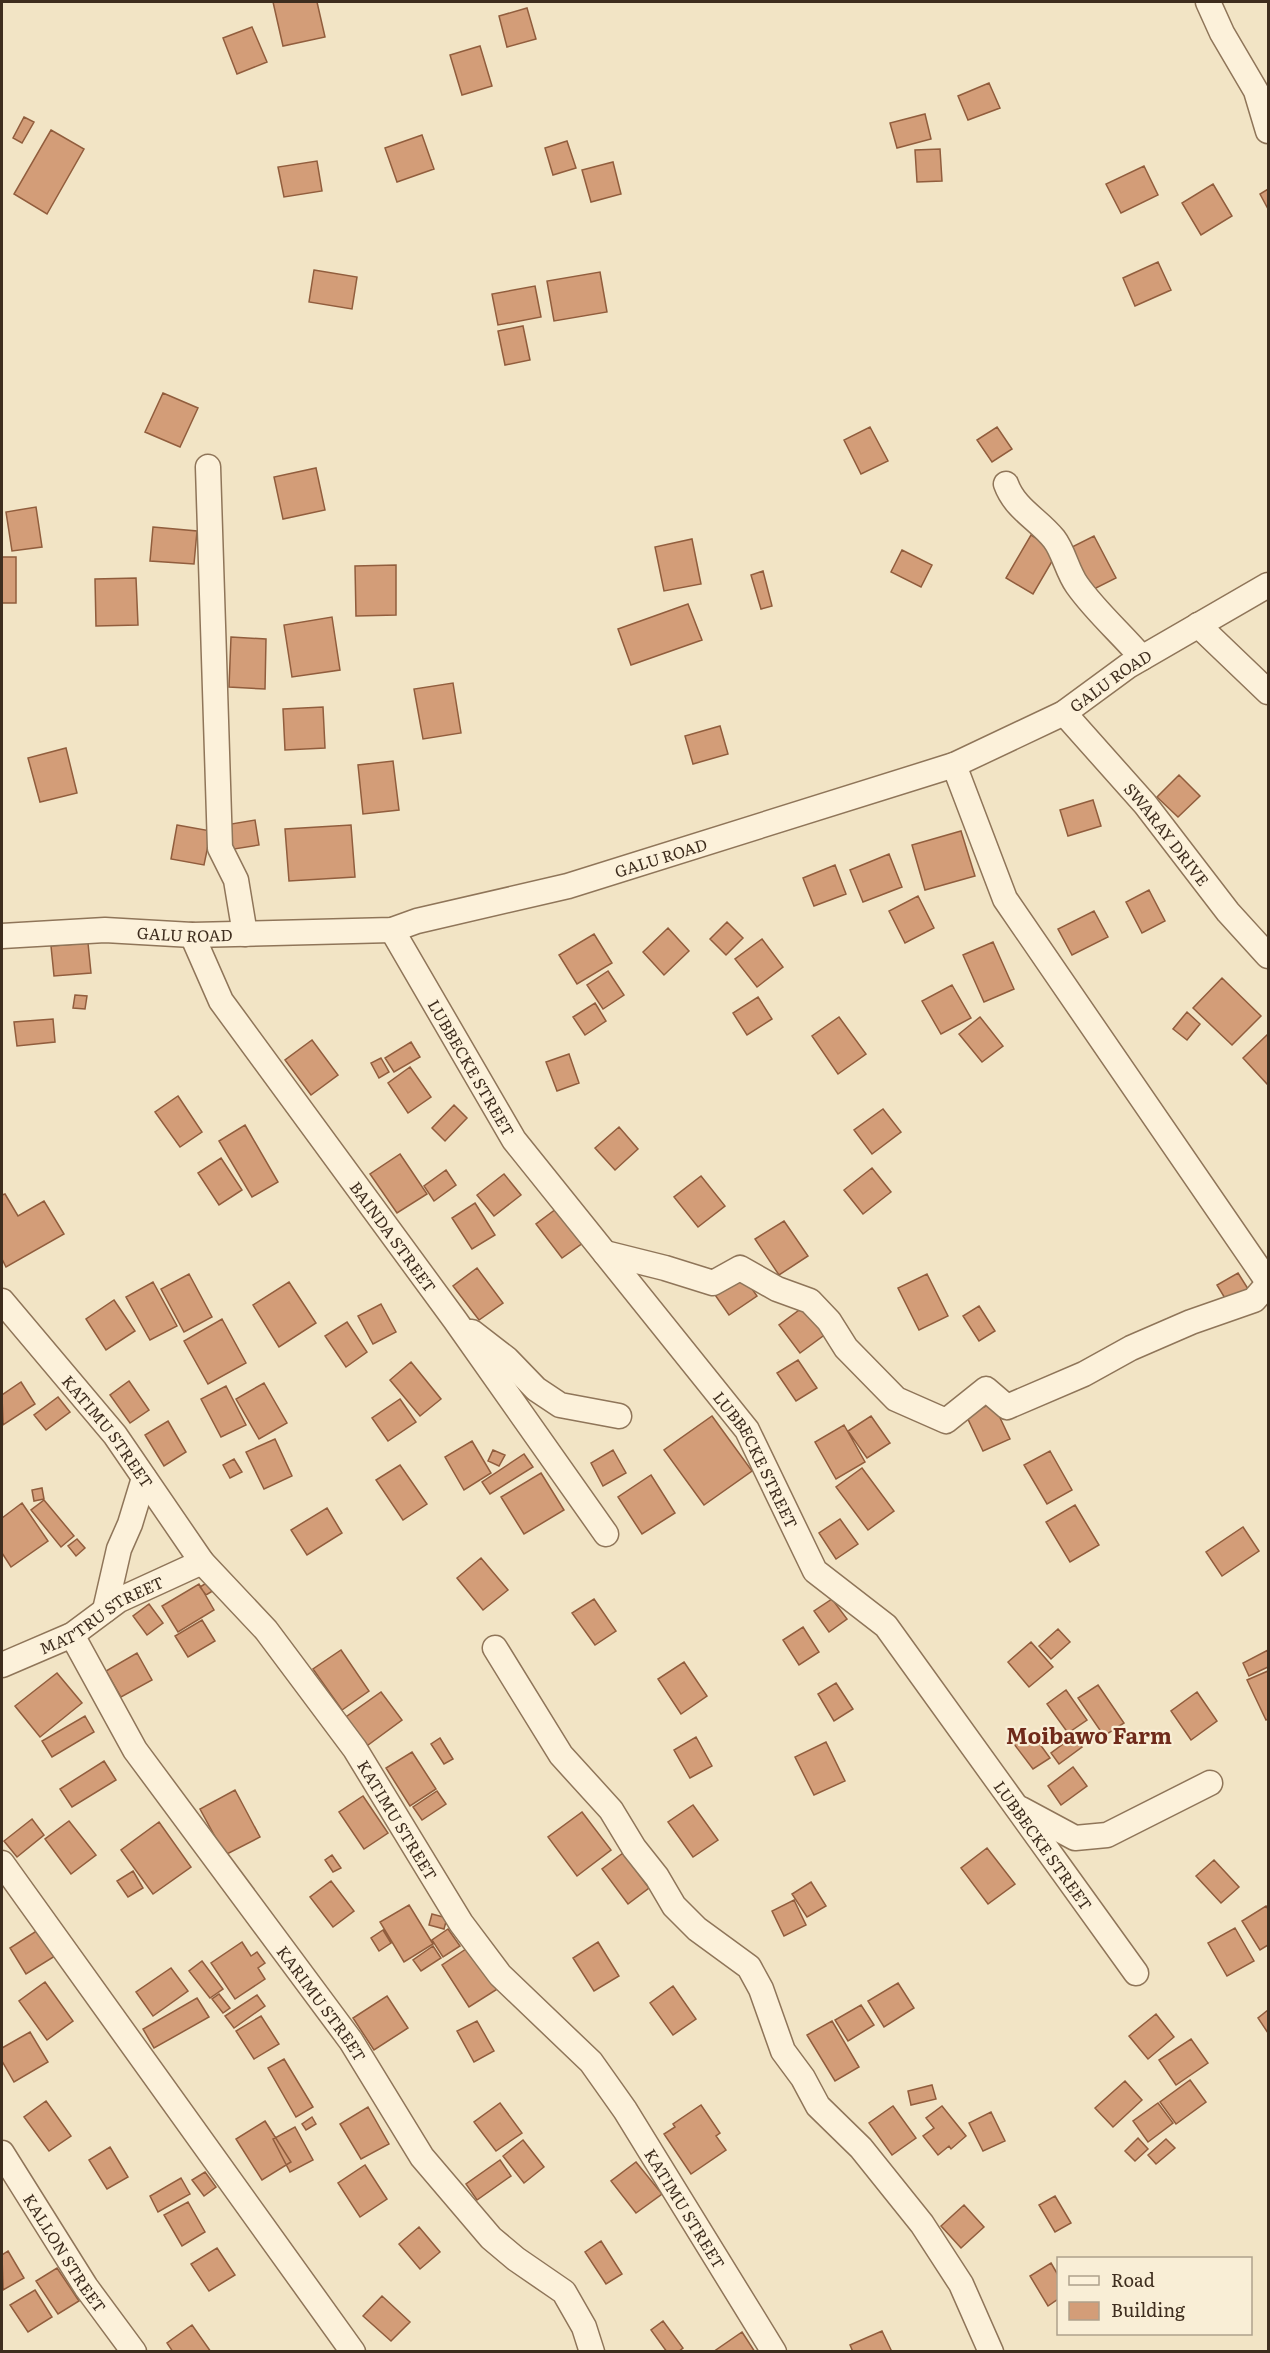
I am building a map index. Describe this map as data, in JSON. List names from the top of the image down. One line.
{"streets":{"street":["GALU ROAD","SWARAY DRIVE","LUBBECKE STREET","BAINDA STREET","KATIMU STREET","MATTRU STREET","KARIMU STREET","KALLON STREET"]},"crossings":[["GALU ROAD","SWARAY DRIVE"],["GALU ROAD","LUBBECKE STREET"],["GALU ROAD","BAINDA STREET"],["KATIMU STREET","MATTRU STREET"],["MATTRU STREET","KARIMU STREET"]],"districts":["Moibawo Farm"],"legend":["Road","Building"]}
